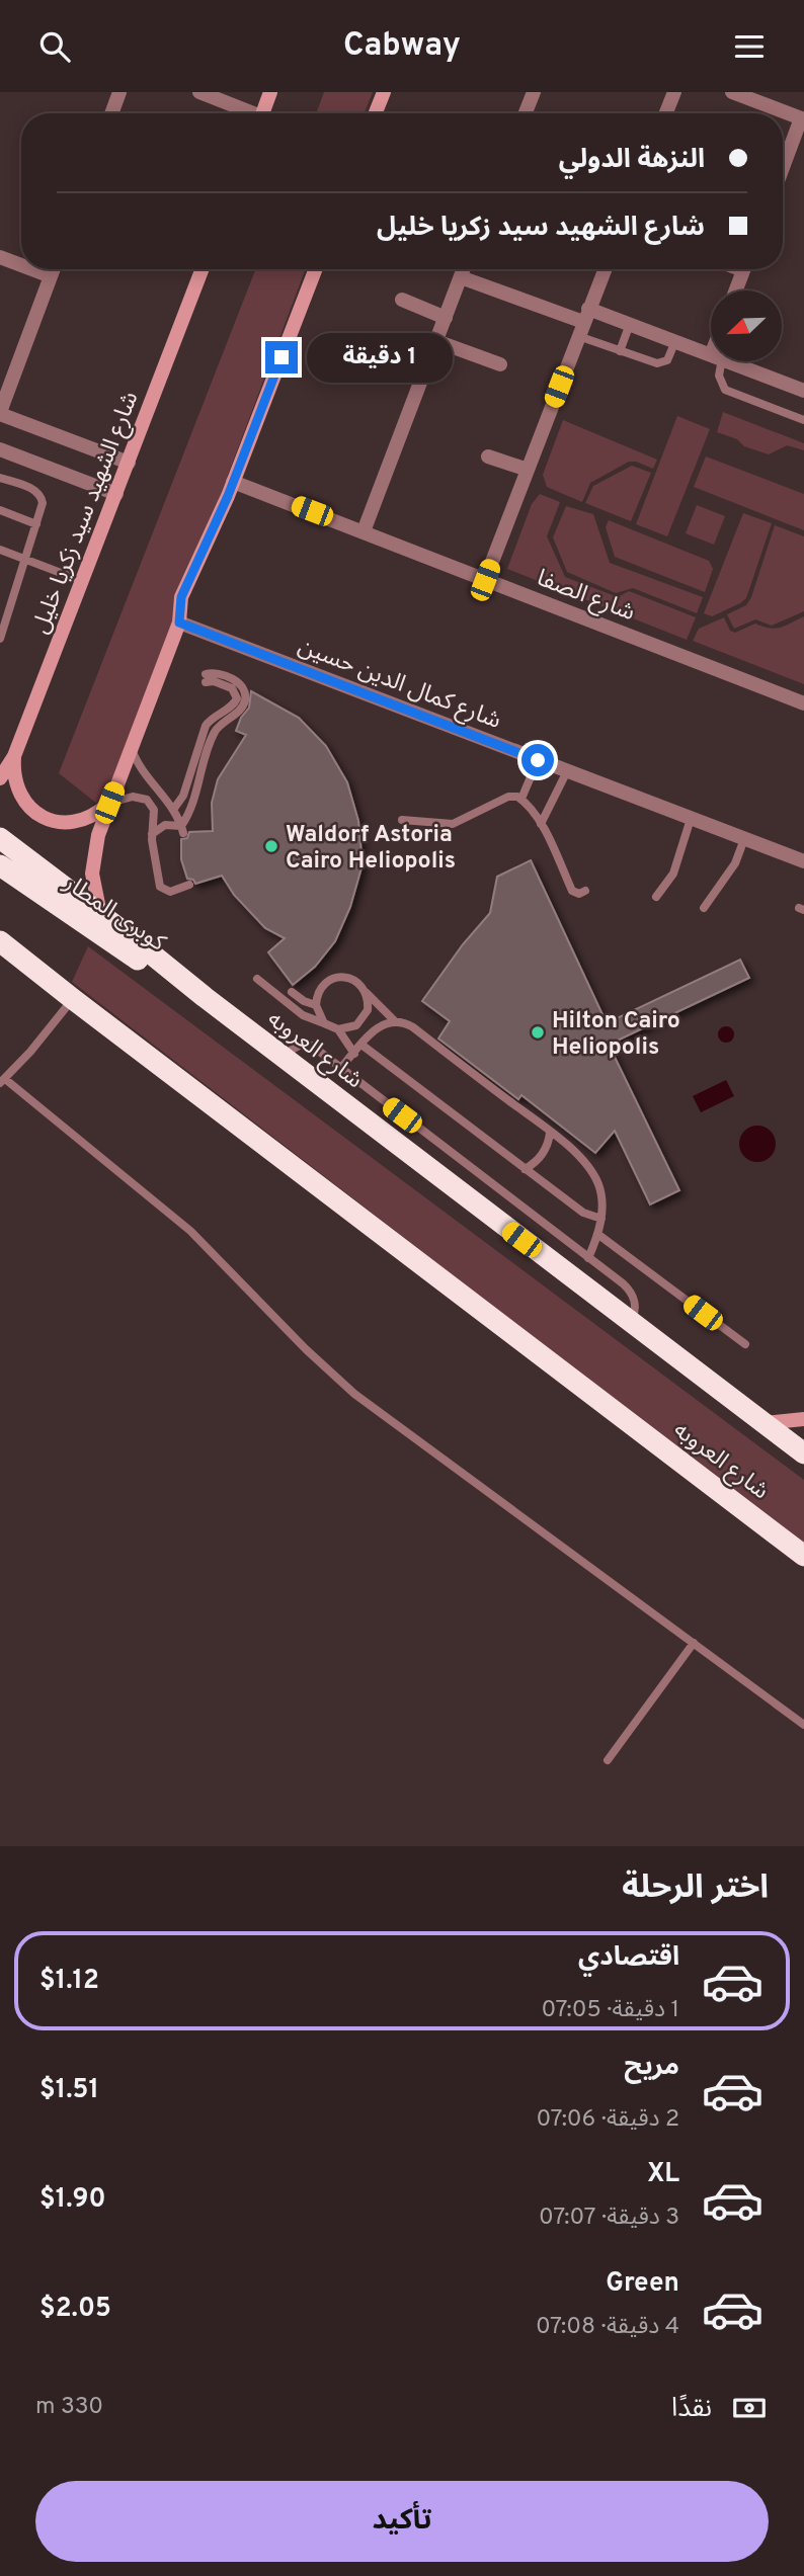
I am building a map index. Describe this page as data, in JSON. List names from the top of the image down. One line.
{"streets":{"highway":["كوبرى المطار","شارع العروبه"],"street":["شارع الشهيد سيد زكريا خليل","شارع الصفا","شارع كمال الدين حسين"]},"crossings":[["كوبرى المطار","شارع العروبه"]],"places":["Waldorf Astoria Cairo Heliopolis","Hilton Cairo Heliopolis"],"north":"bottom left","page":{"header":"Cabway","banner":["النزهة الدولي","شارع الشهيد سيد زكريا خليل"],"bubble":"1 دقيقة","heading":"اختر الرحلة","list":[{"name":"اقتصادي","note":"1 دقيقة · 07:05","value":"$1.12"},{"name":"مريح","note":"2 دقيقة · 07:06","value":"$1.51"},{"name":"XL","note":"3 دقيقة · 07:07","value":"$1.90"},{"name":"Green","note":"4 دقيقة · 07:08","value":"$2.05"}],"pay":["نقدًا","330 m"],"buttons":"تأكيد"}}
